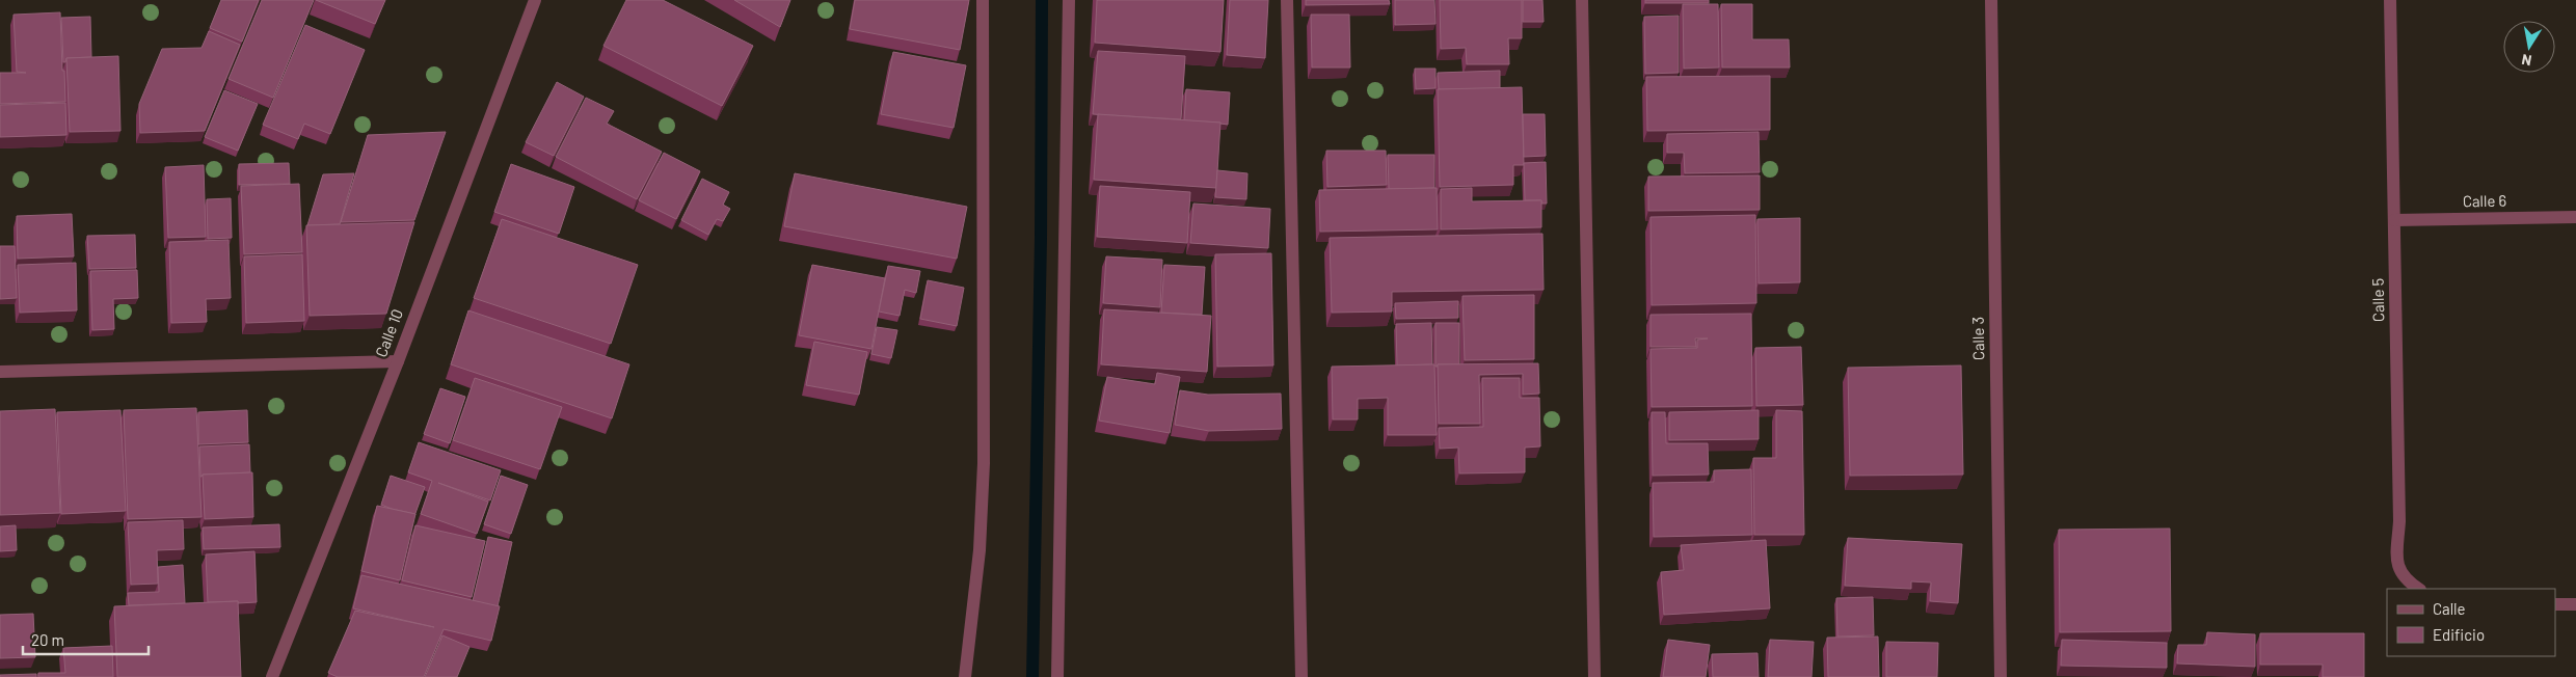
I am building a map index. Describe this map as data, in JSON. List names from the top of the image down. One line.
{"streets":{"street":["Calle 6","Calle 5","Calle 10","Calle 3"]},"crossings":[["Calle 6","Calle 5"]],"legend":["Calle","Edificio"],"scale_bar":"20 m","north":"bottom"}
